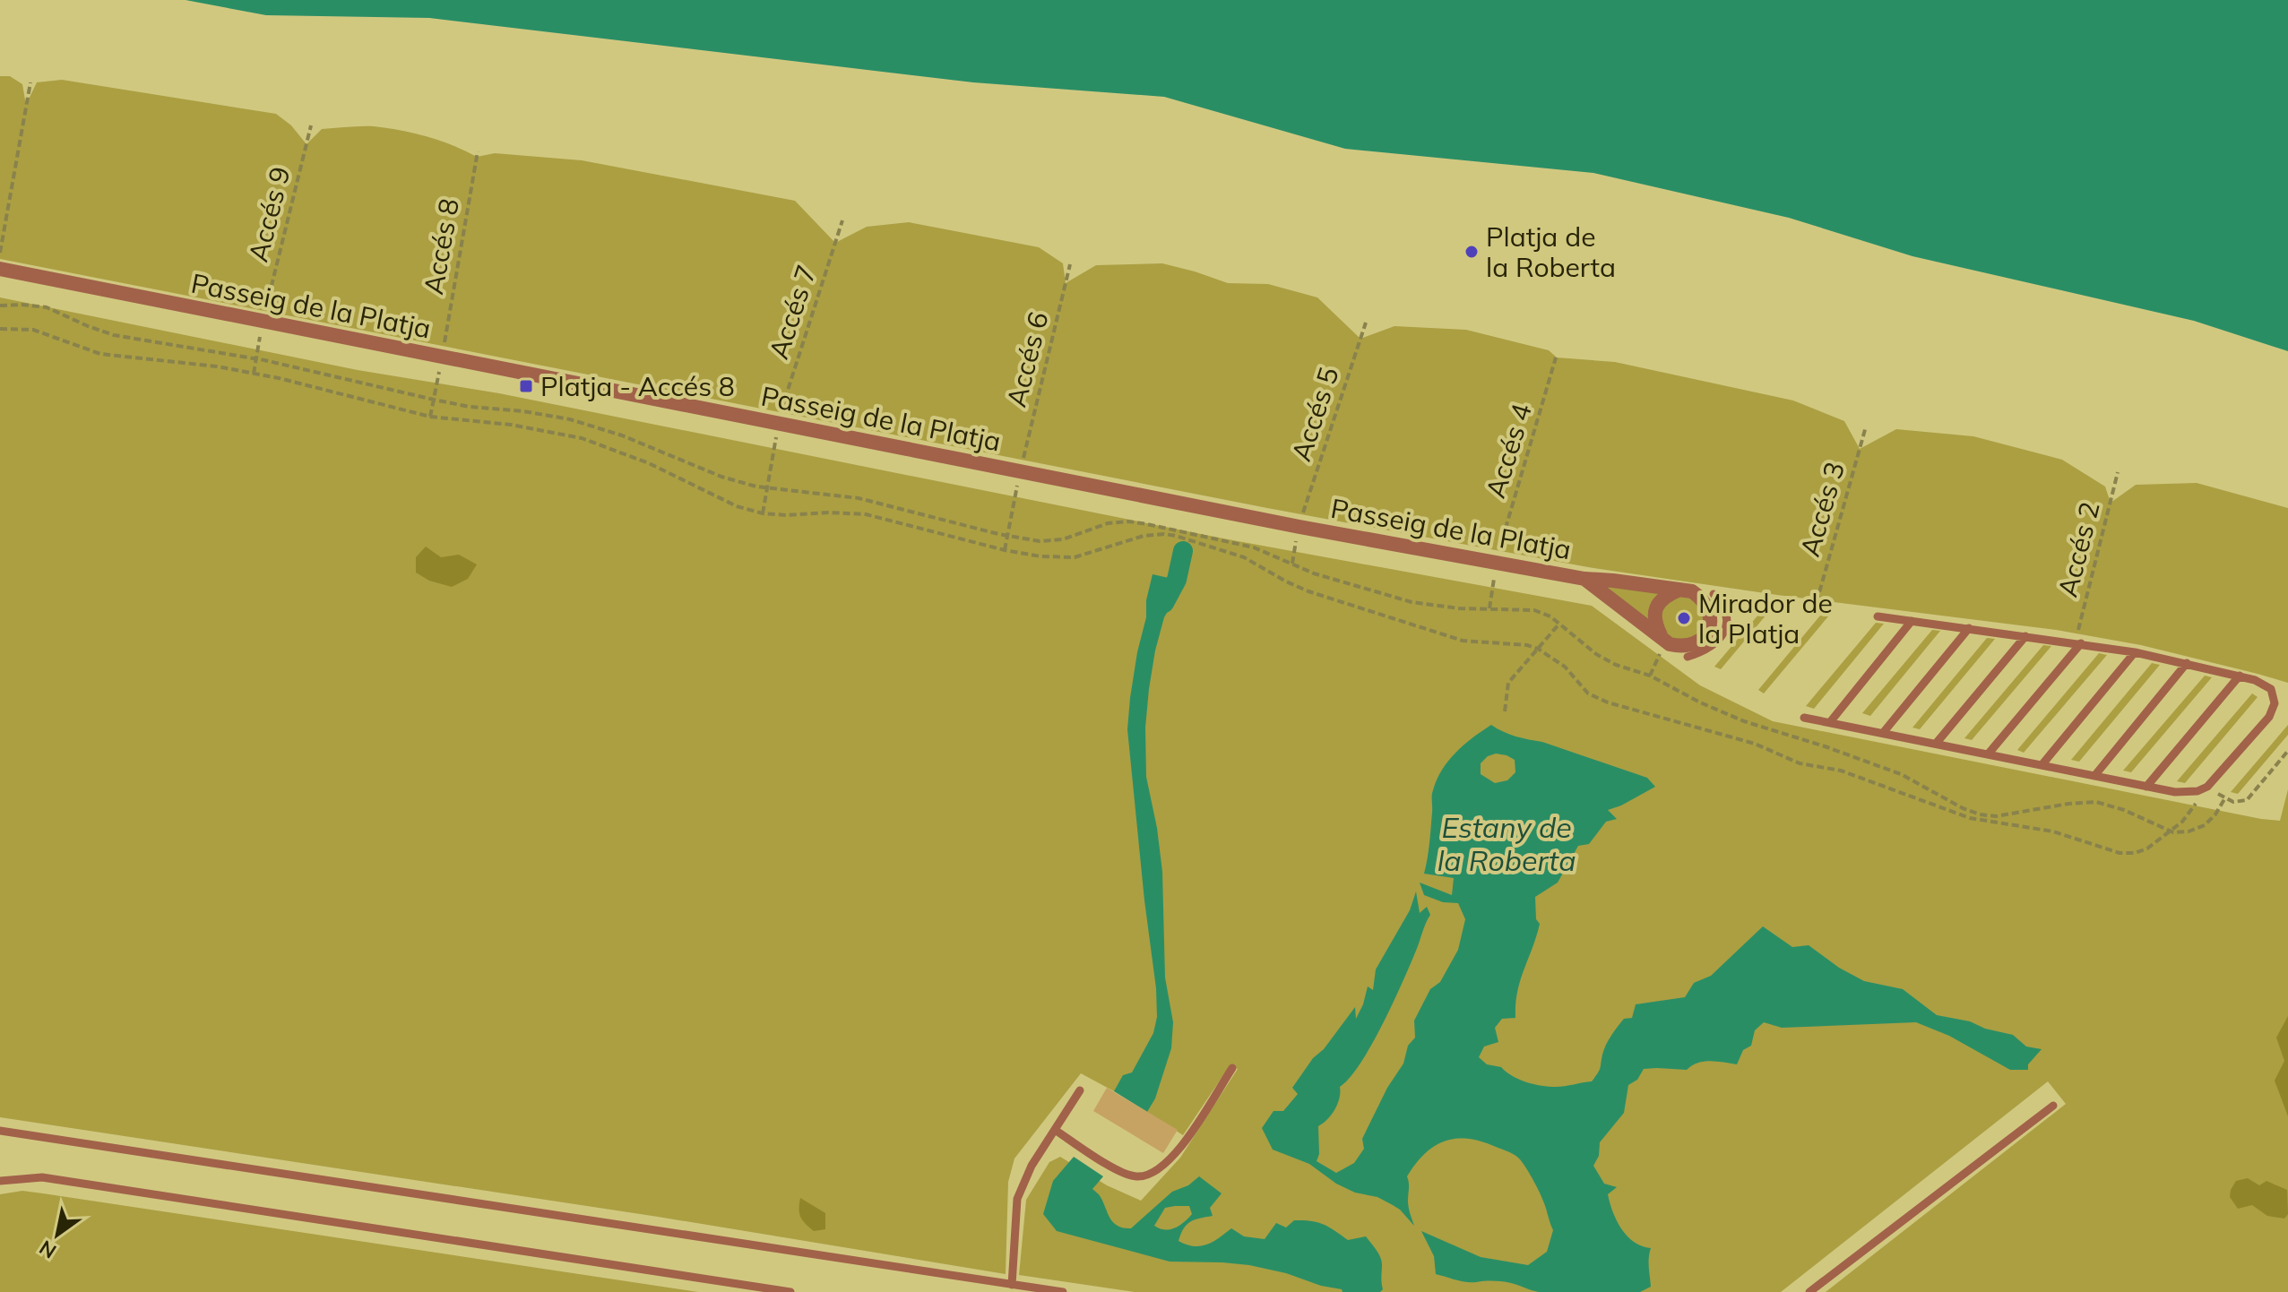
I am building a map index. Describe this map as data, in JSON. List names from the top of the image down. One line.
{"streets":{"street":["Passeig de la Platja"],"path":["Accés 9","Accés 8","Accés 7","Accés 6","Accés 5","Accés 4","Accés 3","Accés 2"]},"water":["Estany de la Roberta"],"places":{"other":["Platja de la Roberta","Mirador de la Platja"],"transit":["Platja - Accés 8"]},"north":"bottom left"}
